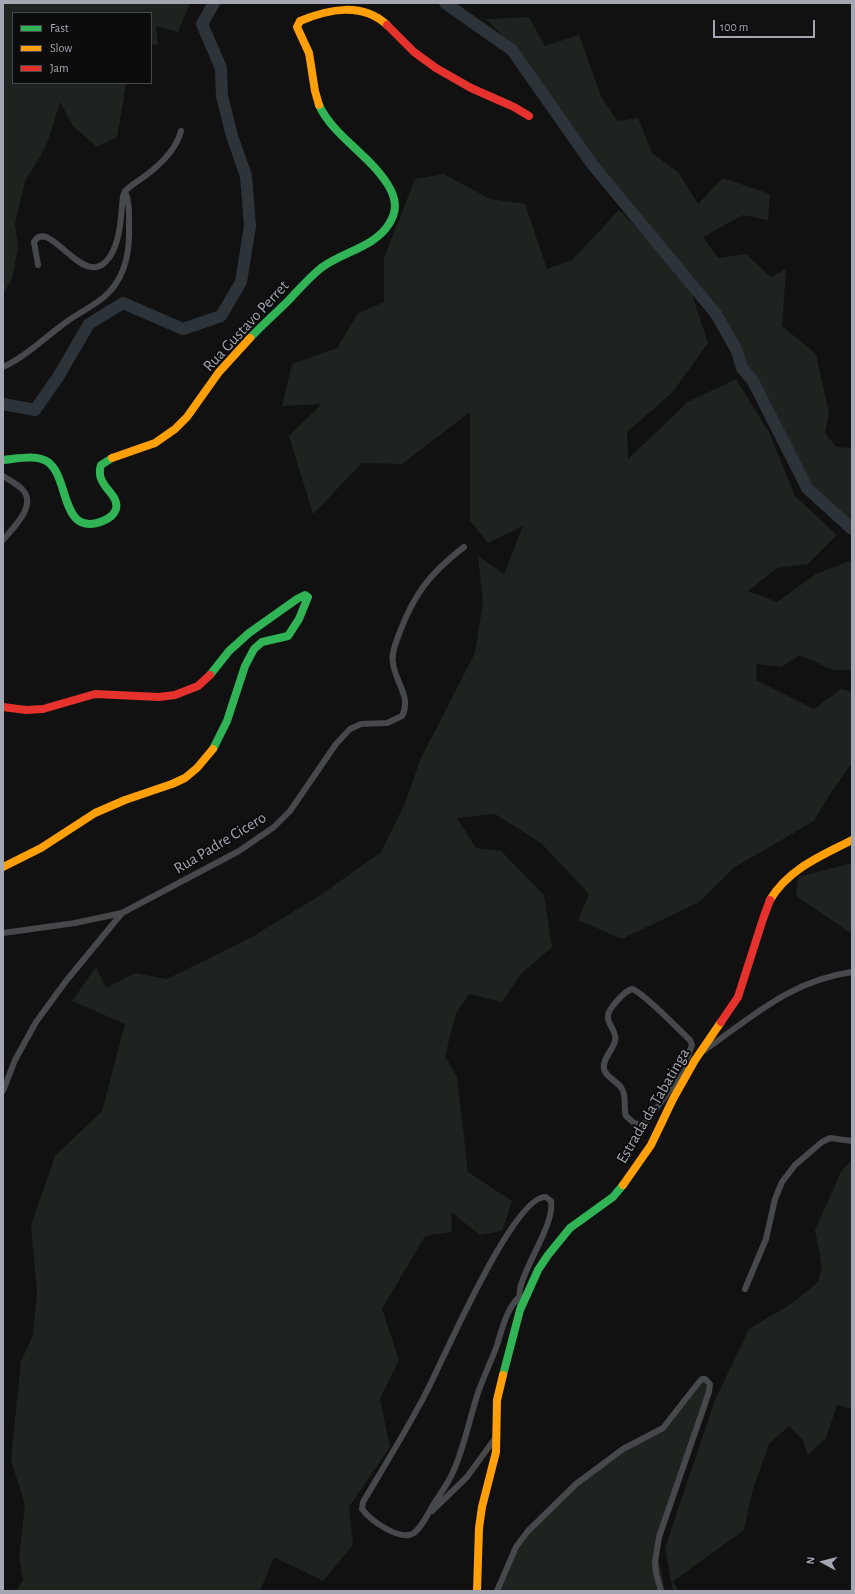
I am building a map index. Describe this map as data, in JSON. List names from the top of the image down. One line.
{"streets":{"street":["Rua Gustavo Perret","Rua Padre Cicero","Estrada da Tabatinga"]},"legend":["Fast","Slow","Jam"],"scale_bar":"100 m","north":"left"}
